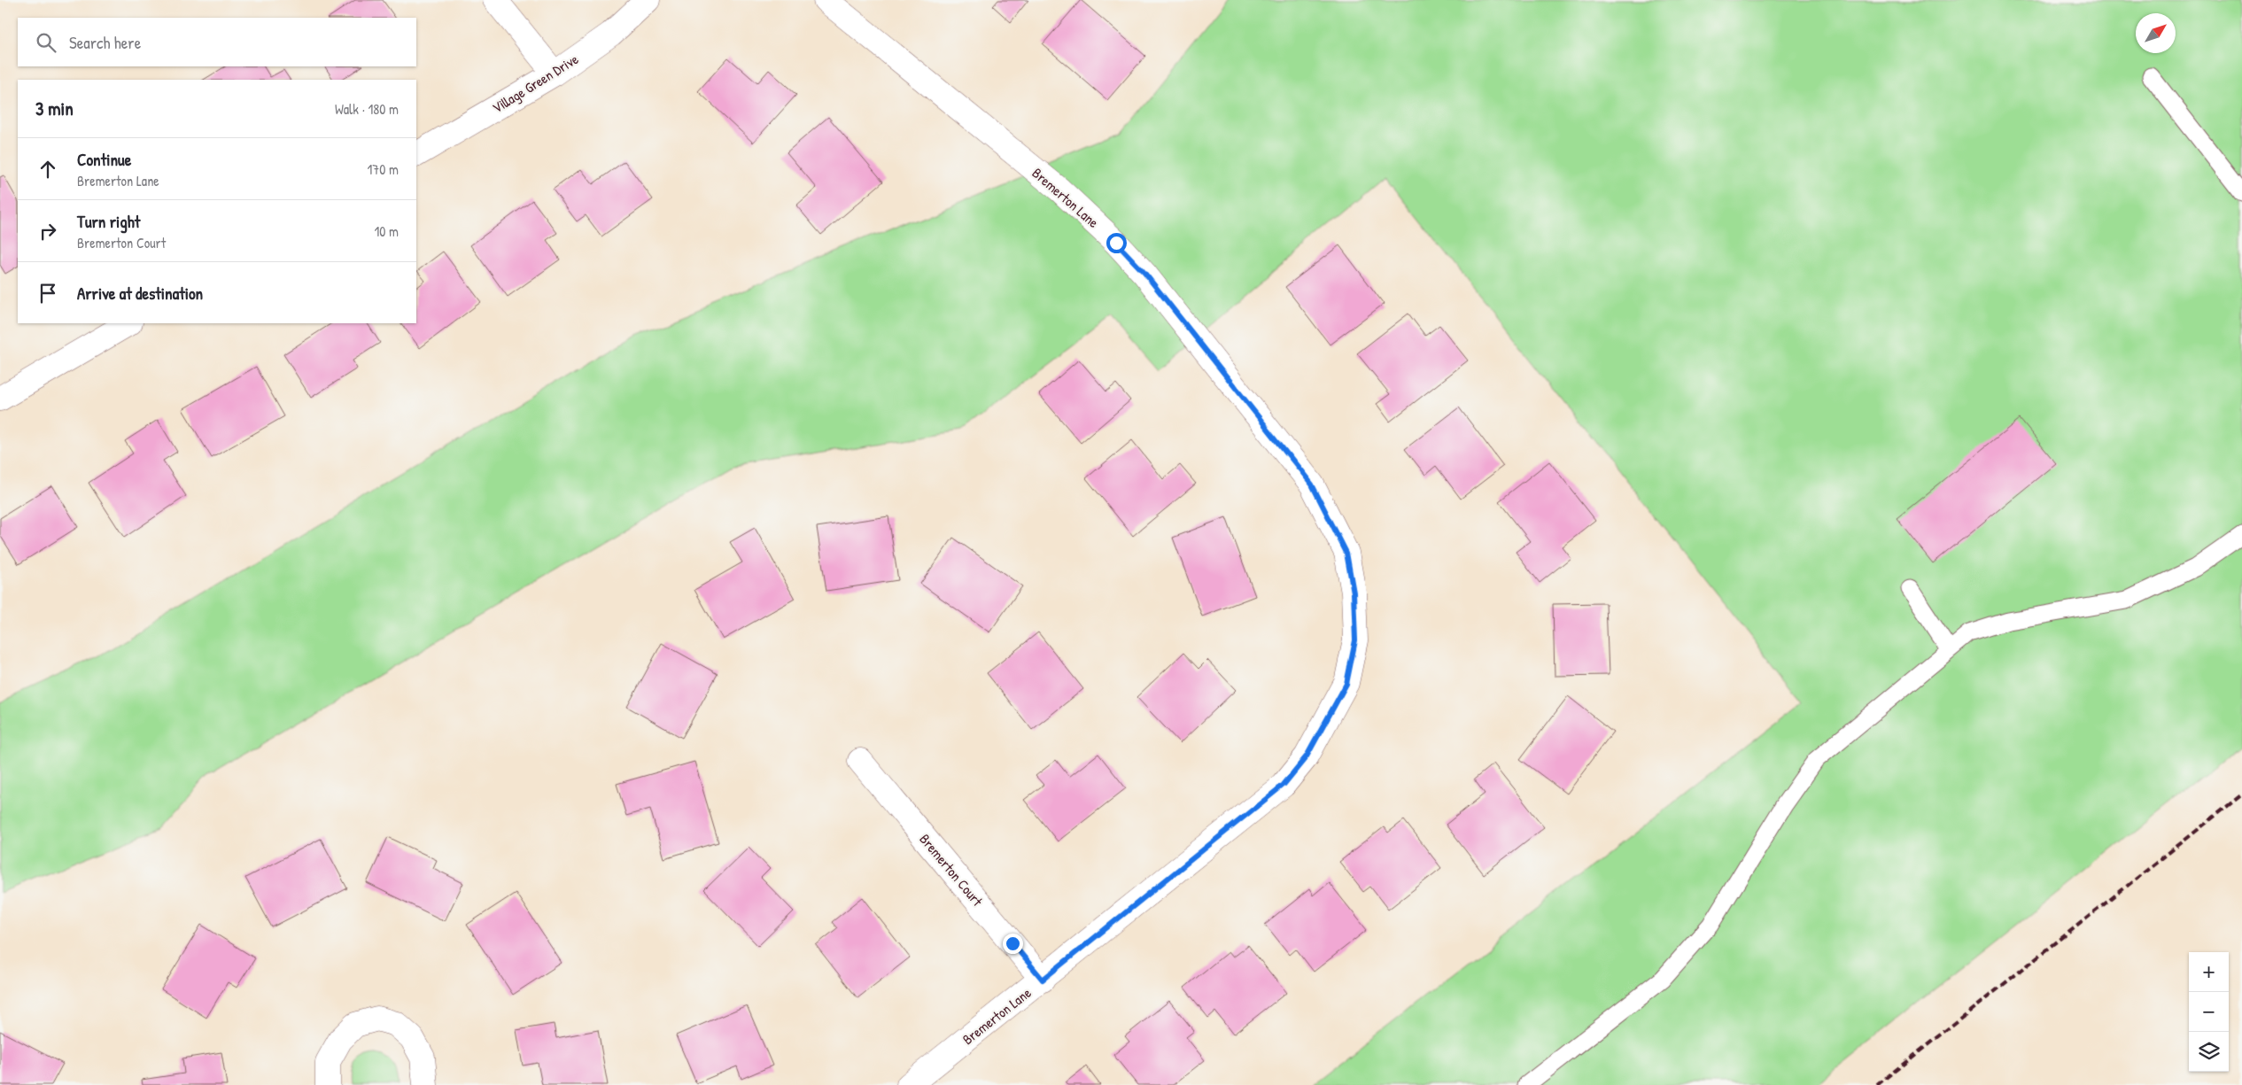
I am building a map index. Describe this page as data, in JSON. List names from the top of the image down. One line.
{"streets":{"street":["Village Green Drive","Bremerton Lane","Bremerton Court"]},"crossings":[["Bremerton Lane","Bremerton Court"]],"north":"top right","page":{"search":"Search here","heading":["3 min","Walk · 180 m"],"list":[["Continue","Bremerton Lane","170 m"],["Turn right","Bremerton Court","10 m"],"Arrive at destination"],"map_buttons":["+","−"]}}
